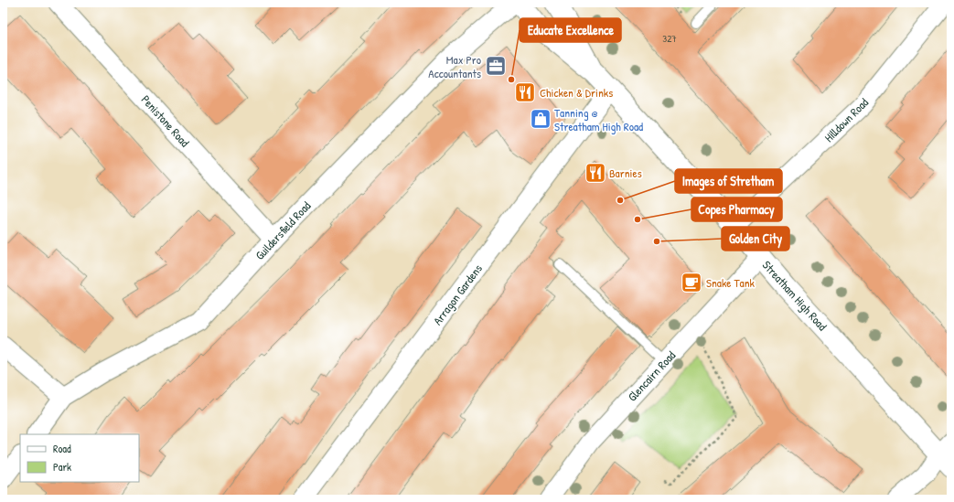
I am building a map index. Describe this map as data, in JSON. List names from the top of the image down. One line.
{"streets":{"highway":["Streatham High Road"],"street":["Hilldown Road","Penistone Road","Guildersfield Road","Arragon Gardens","Glencairn Road"]},"crossings":[["Hilldown Road","Streatham High Road"],["Penistone Road","Guildersfield Road"],["Guildersfield Road","Streatham High Road"],["Arragon Gardens","Streatham High Road"],["Streatham High Road","Glencairn Road"]],"places":{"office":["Max Pro Accountants"],"other":["Educate Excellence","Images of Stretham","Copes Pharmacy","Golden City"],"restaurant":["Chicken & Drinks","Barnies"],"shop":["Tanning @ Streatham High Road"],"cafe":["Snake Tank"]},"house_numbers":["327"],"legend":["Road","Park"]}
